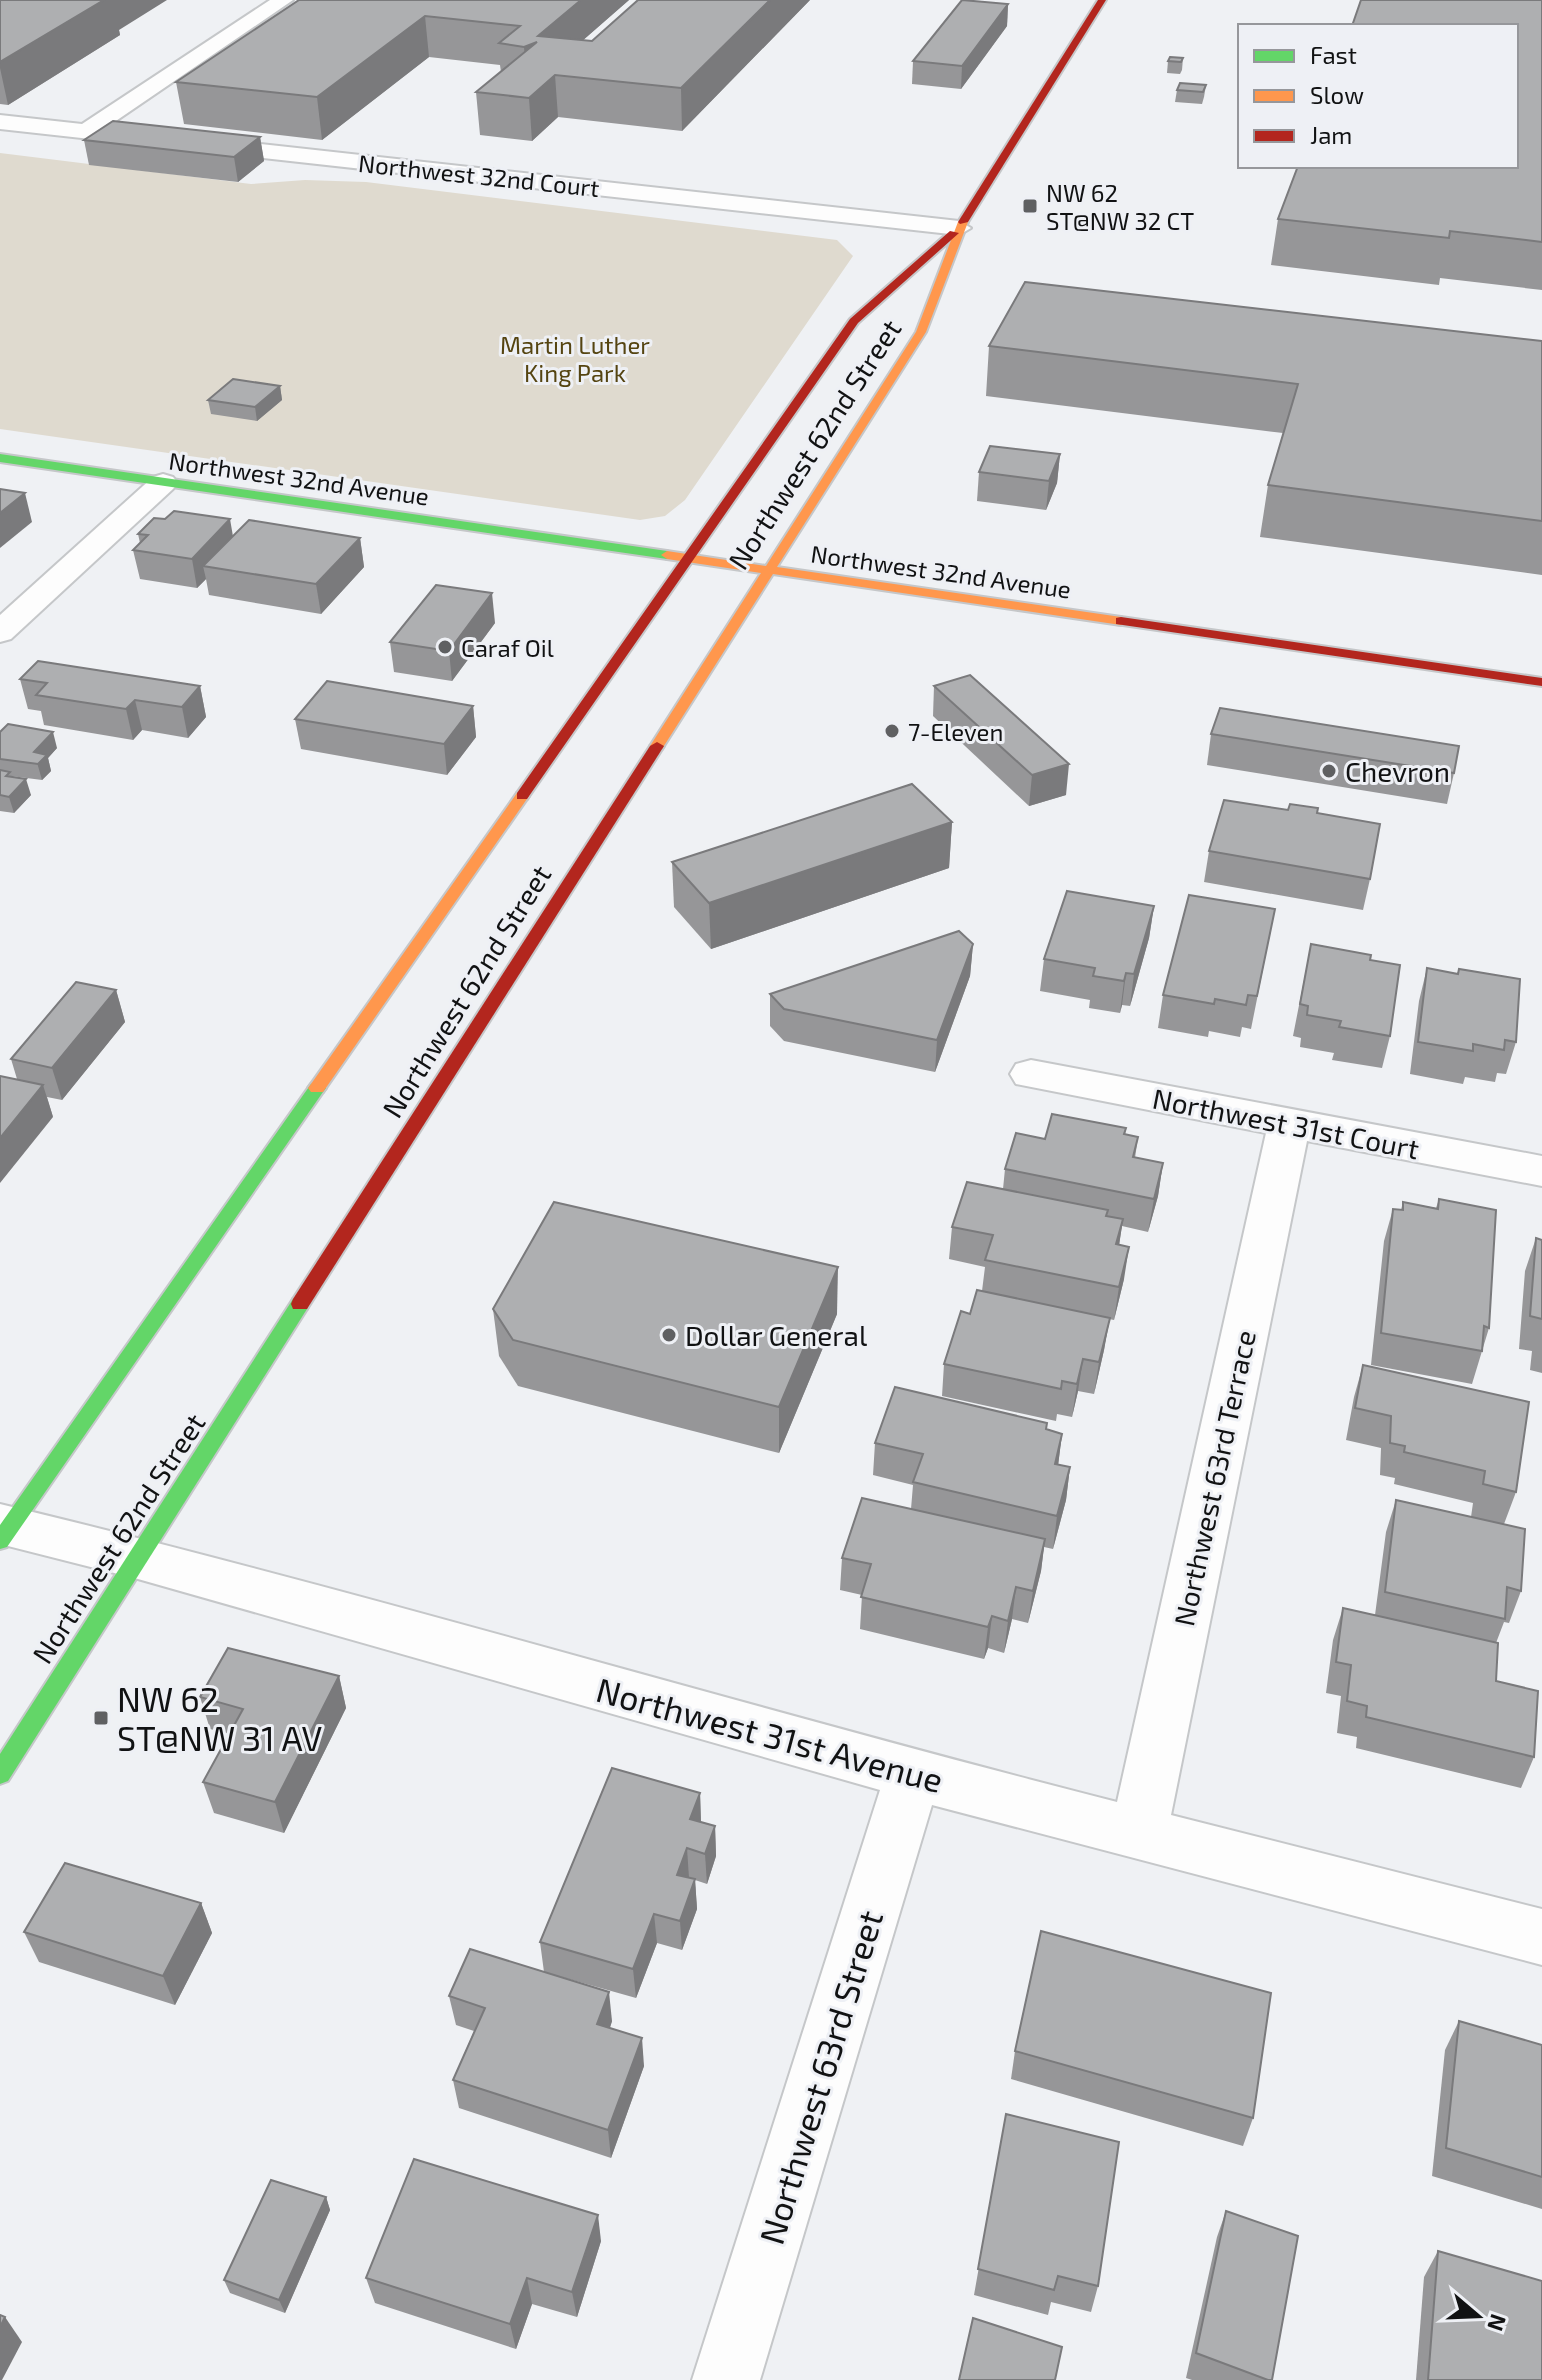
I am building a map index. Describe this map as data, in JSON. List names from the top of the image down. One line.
{"streets":{"main road":["Northwest 62nd Street","Northwest 32nd Avenue"],"street":["Northwest 32nd Court","Northwest 31st Court","Northwest 63rd Terrace","Northwest 31st Avenue","Northwest 63rd Street"]},"crossings":[["Northwest 32nd Court","Northwest 62nd Street"],["Northwest 62nd Street","Northwest 32nd Avenue"],["Northwest 62nd Street","Northwest 31st Avenue"],["Northwest 31st Court","Northwest 63rd Terrace"],["Northwest 63rd Terrace","Northwest 31st Avenue"],["Northwest 31st Avenue","Northwest 63rd Street"]],"parks":["Martin Luther King Park"],"places":{"transit":["NW 62 ST@NW 32 CT","NW 62 ST@NW 31 AV"],"other":["Caraf Oil","7-Eleven","Chevron","Dollar General"]},"legend":["Fast","Slow","Jam"],"north":"right"}
